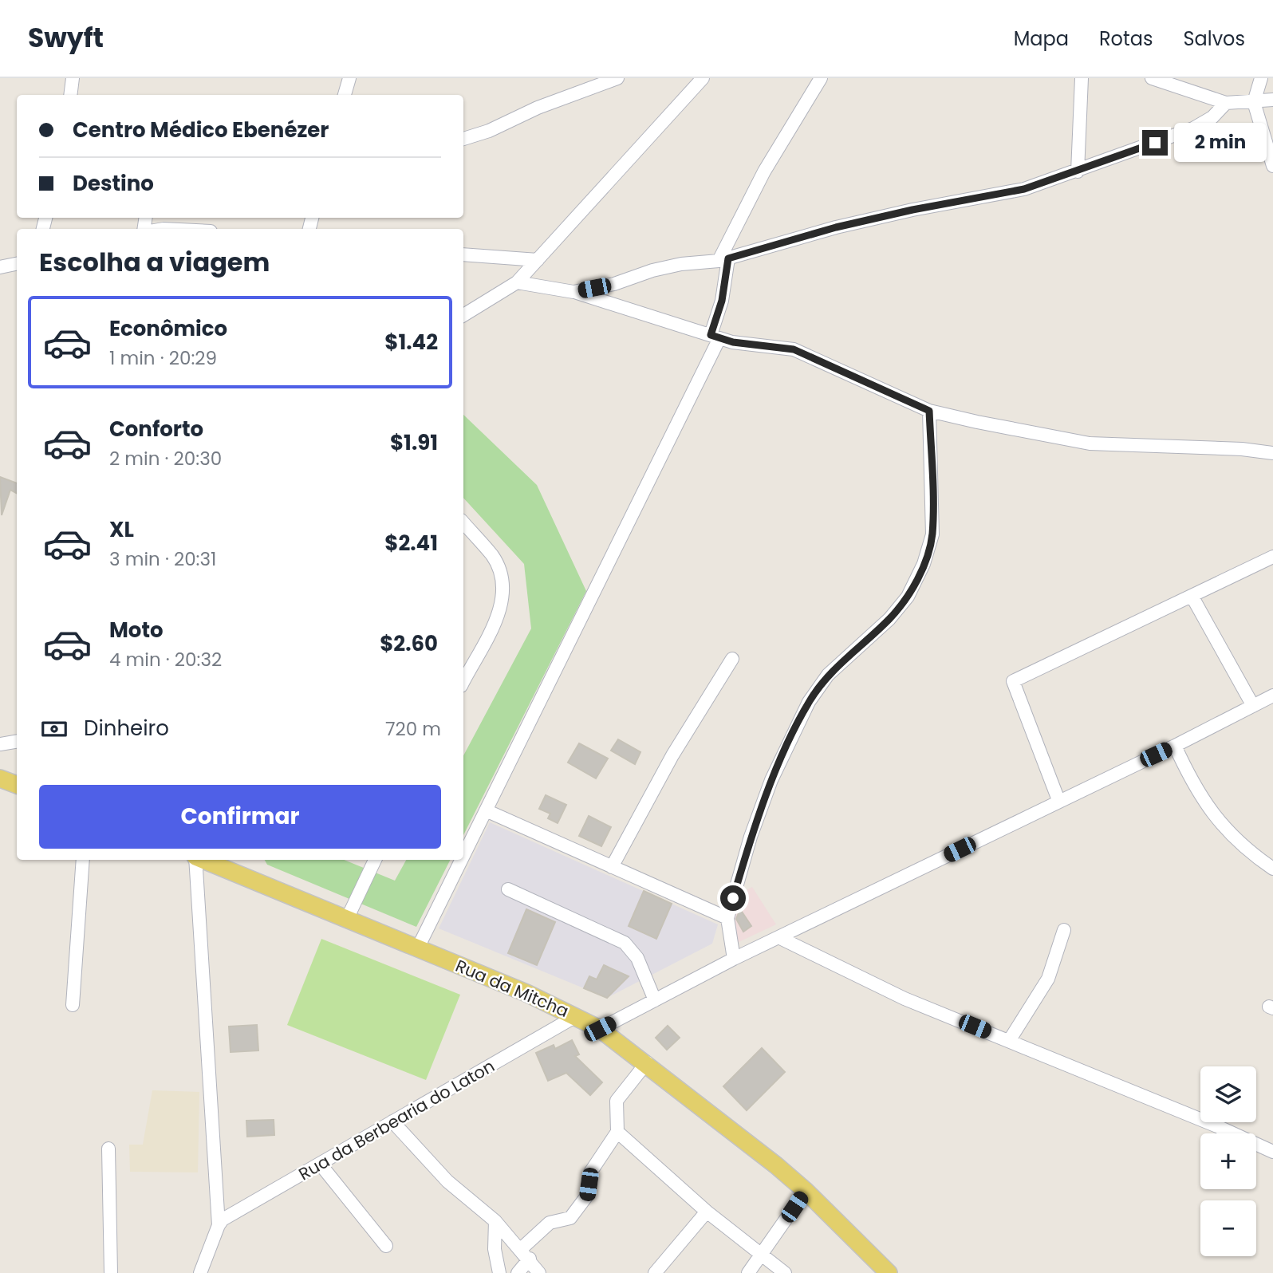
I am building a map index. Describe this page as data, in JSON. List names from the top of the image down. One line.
{"streets":{"main road":["Rua da Mitcha"],"street":["Rua da Berbearia do Laton"]},"crossings":[["Rua da Mitcha","Rua da Berbearia do Laton"]],"page":{"header":"Swyft","nav":["Mapa","Rotas","Salvos"],"banner":["Centro Médico Ebenézer","Destino"],"bubble":"2 min","heading":"Escolha a viagem","list":[{"name":"Econômico","note":"1 min · 20:29","value":"$1.42"},{"name":"Conforto","note":"2 min · 20:30","value":"$1.91"},{"name":"XL","note":"3 min · 20:31","value":"$2.41"},{"name":"Moto","note":"4 min · 20:32","value":"$2.60"}],"pay":["Dinheiro","720 m"],"buttons":"Confirmar","map_buttons":["+","−"]}}
